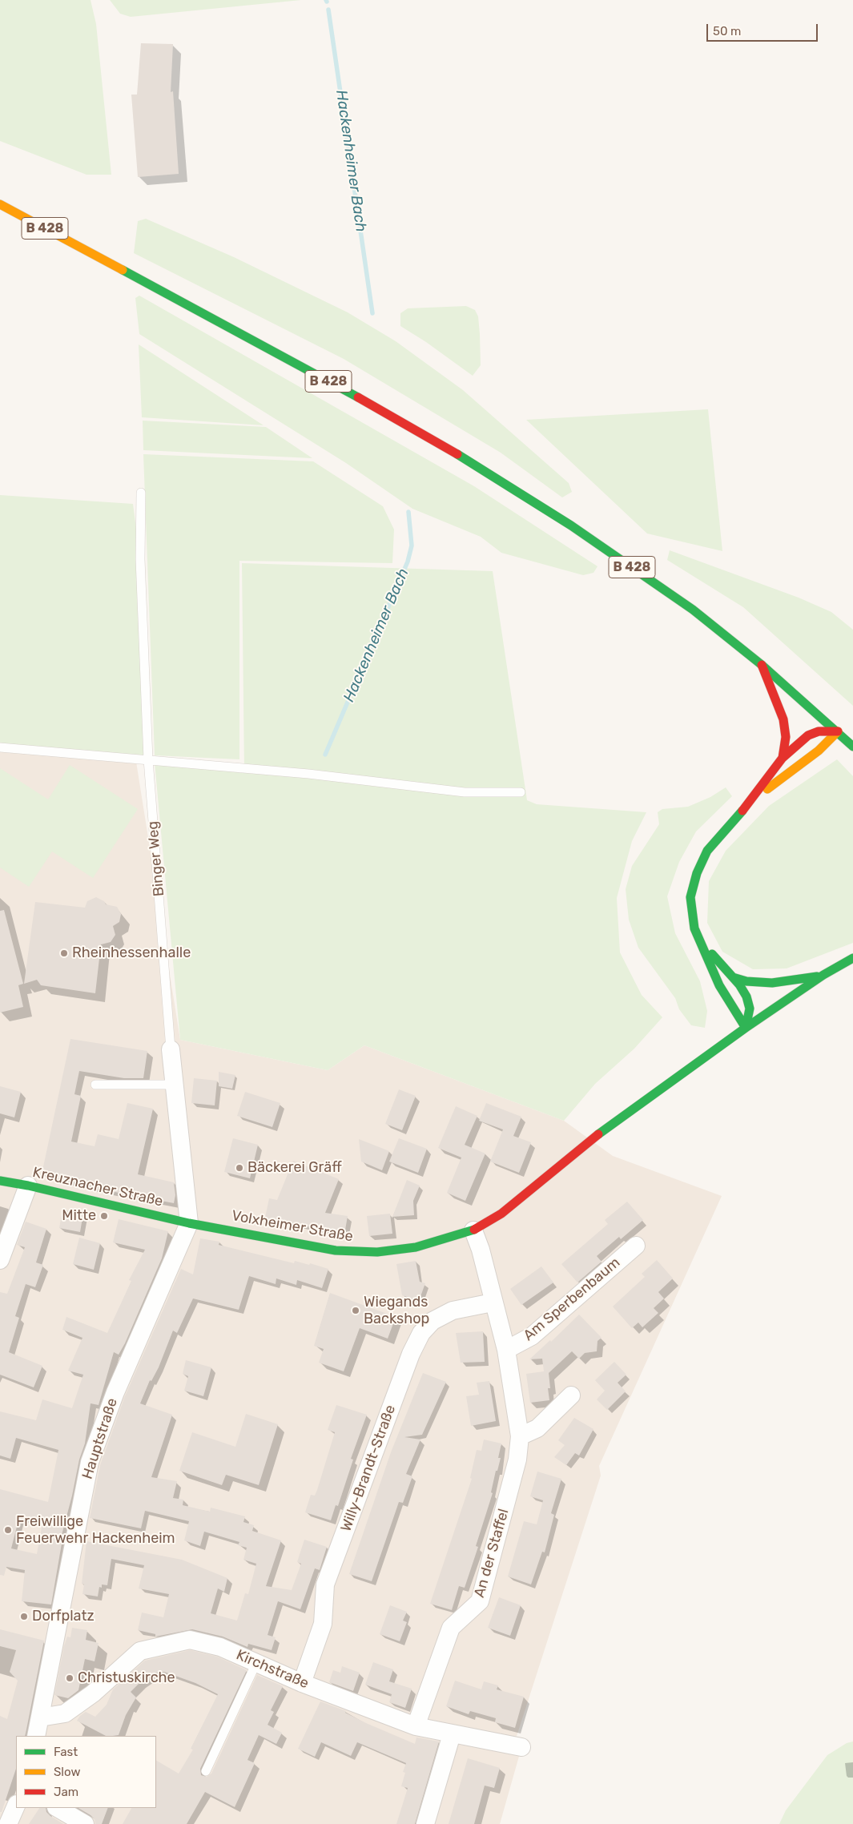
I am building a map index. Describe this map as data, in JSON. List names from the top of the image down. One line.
{"streets":{"main road":["B 428","Kreuznacher Straße","Volxheimer Straße"],"street":["Binger Weg","Am Sperbenbaum","Hauptstraße","Willy-Brandt-Straße","An der Staffel","Kirchstraße"]},"crossings":[["Binger Weg","Kreuznacher Straße"],["Binger Weg","Volxheimer Straße"],["Binger Weg","Hauptstraße"],["Kreuznacher Straße","Volxheimer Straße"],["Kreuznacher Straße","Hauptstraße"],["Volxheimer Straße","Hauptstraße"],["Volxheimer Straße","An der Staffel"],["Am Sperbenbaum","An der Staffel"],["Hauptstraße","Kirchstraße"],["Willy-Brandt-Straße","An der Staffel"],["Willy-Brandt-Straße","Kirchstraße"],["An der Staffel","Kirchstraße"]],"water":["Hackenheimer Bach"],"places":["Rheinhessenhalle","Bäckerei Gräff","Mitte","Wiegands Backshop","Freiwillige Feuerwehr Hackenheim","Dorfplatz","Christuskirche"],"legend":["Fast","Slow","Jam"],"scale_bar":"50 m"}
